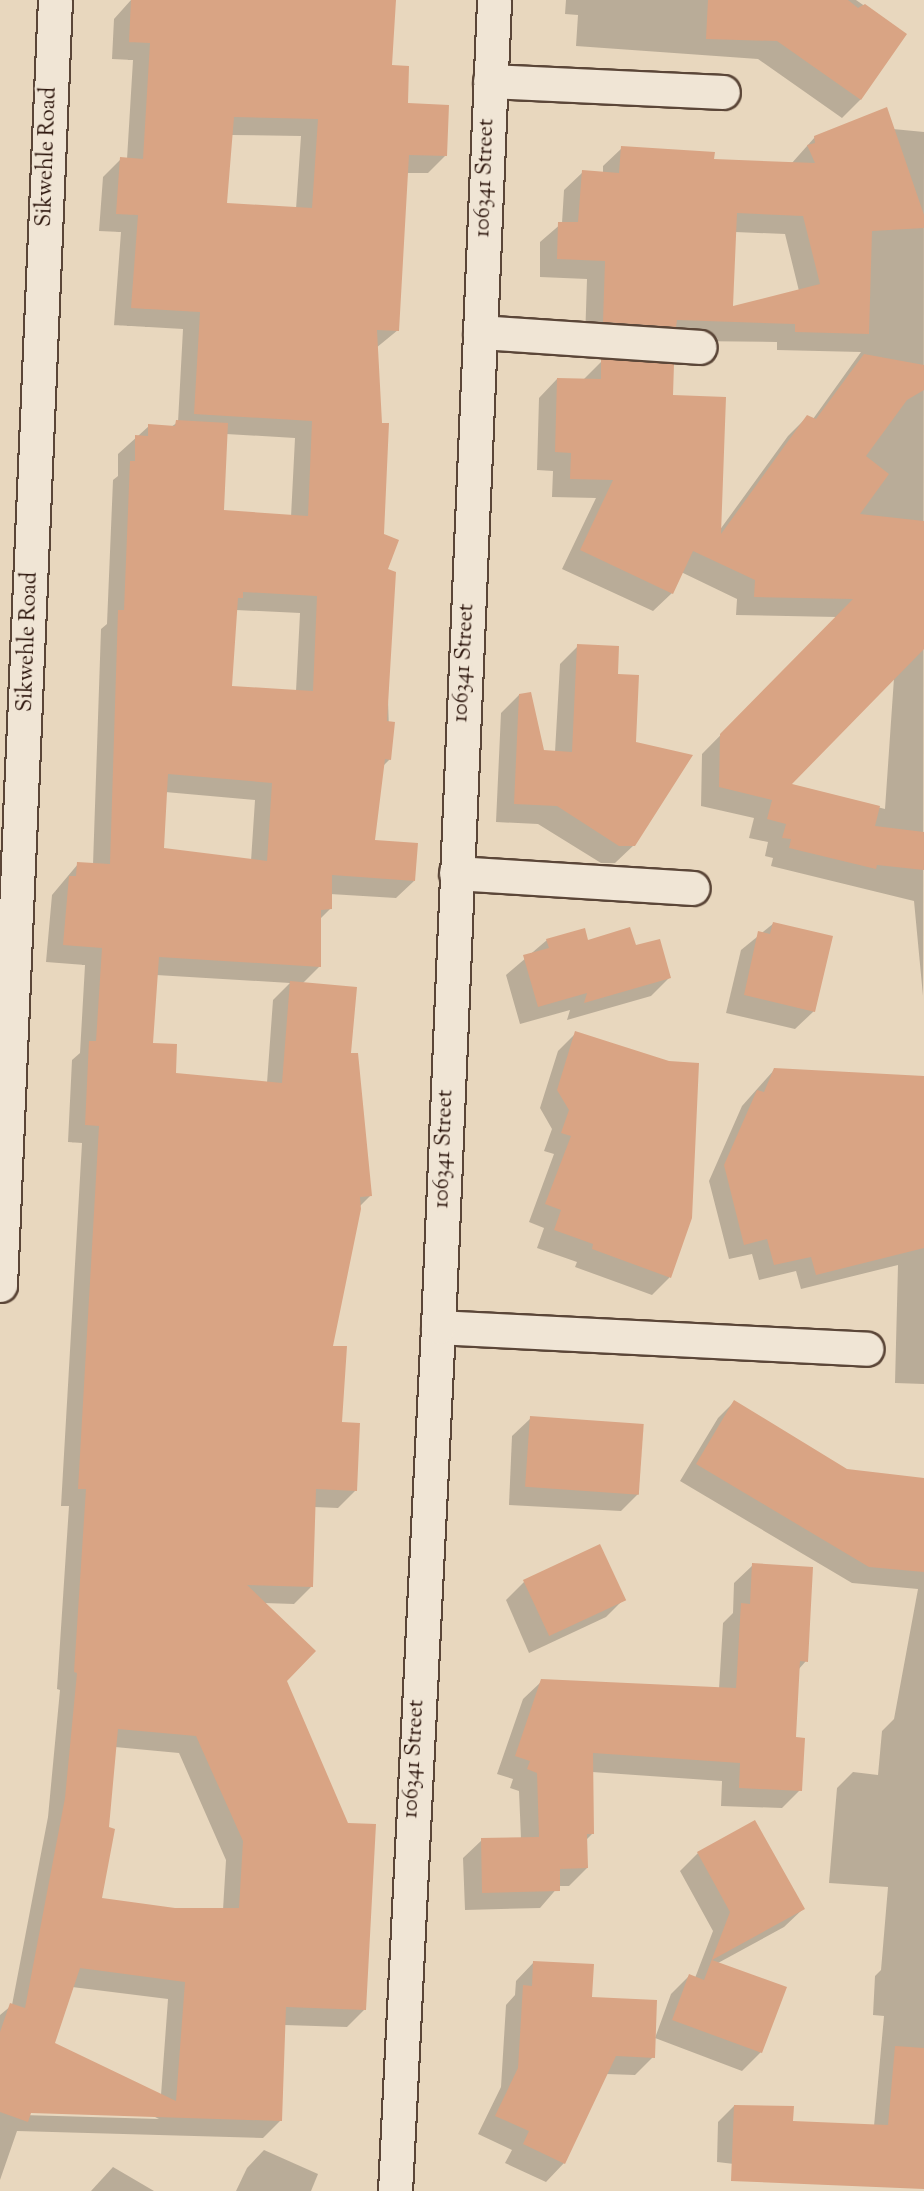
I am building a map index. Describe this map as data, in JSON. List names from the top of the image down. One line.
{"streets":{"street":["Sikwehle Road","106341 Street"]}}
